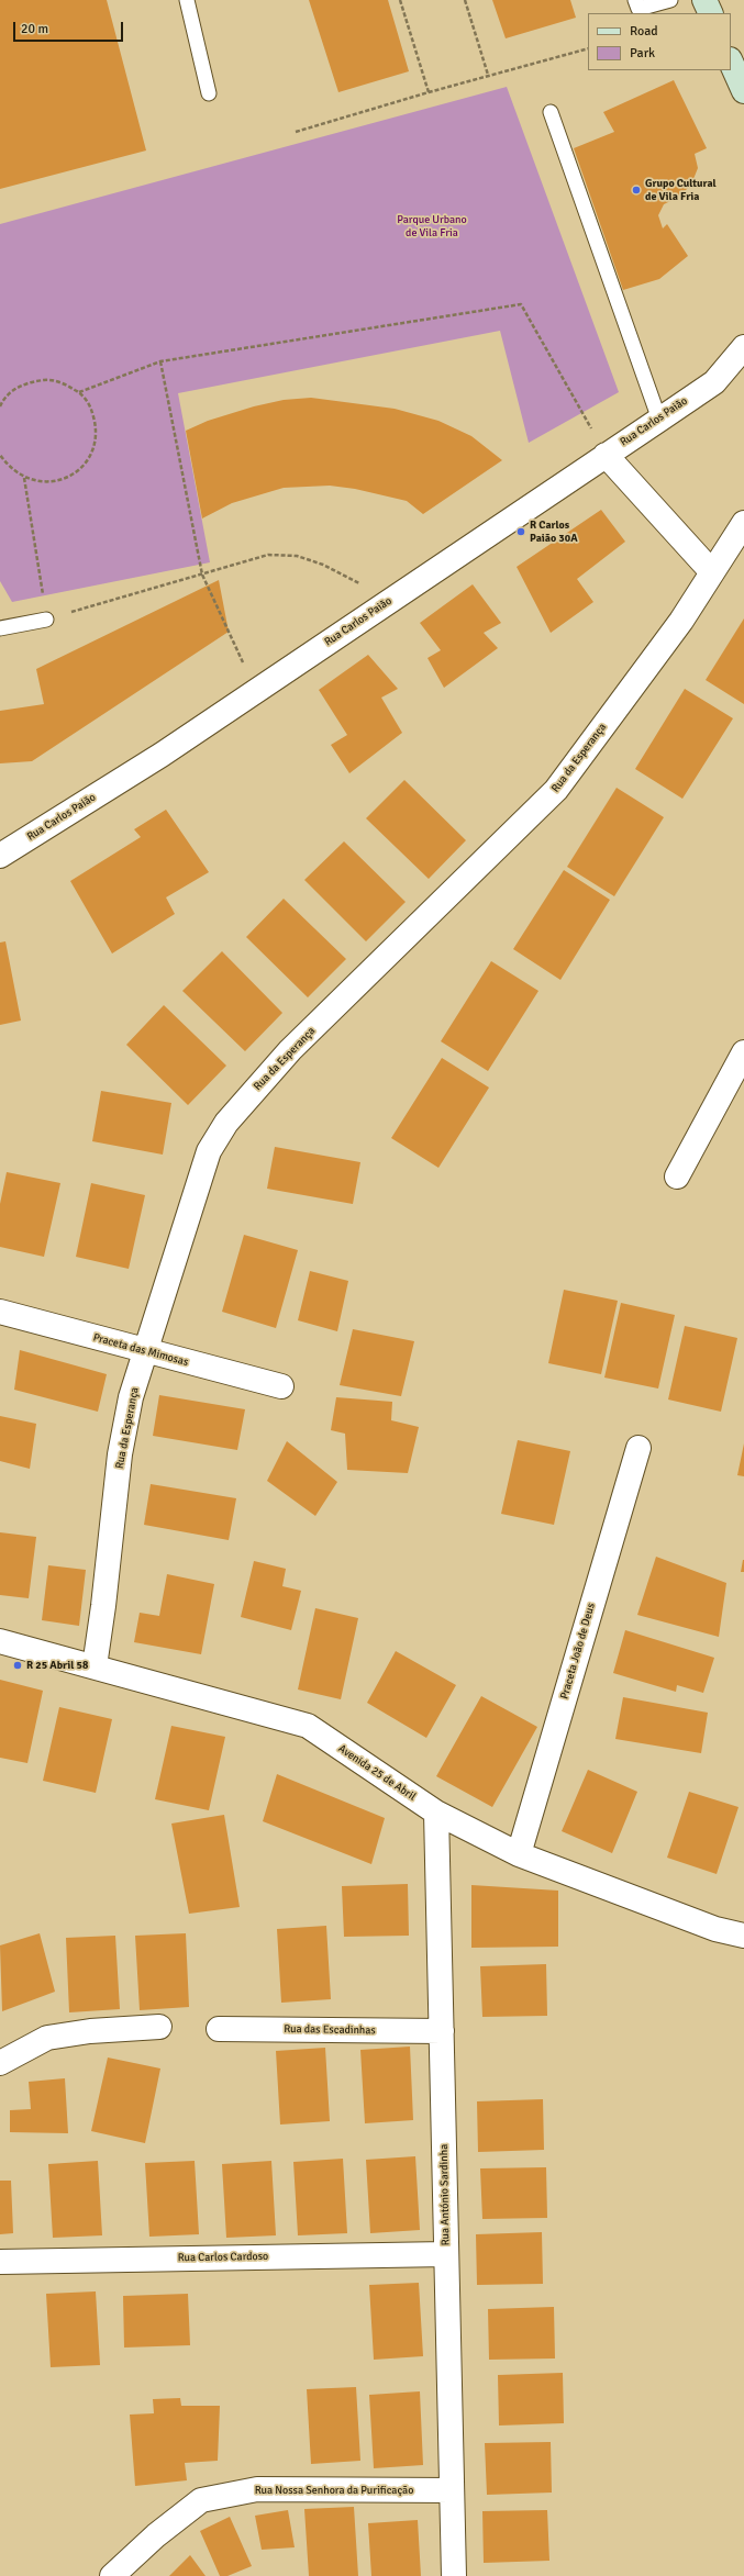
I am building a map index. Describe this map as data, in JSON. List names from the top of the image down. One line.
{"streets":{"street":["Rua Carlos Paião","Rua da Esperança","Praceta das Mimosas","Praceta João de Deus","Avenida 25 de Abril","Rua das Escadinhas","Rua António Sardinha","Rua Carlos Cardoso","Rua Nossa Senhora da Purificação"]},"crossings":[["Rua da Esperança","Praceta das Mimosas"],["Rua da Esperança","Avenida 25 de Abril"],["Praceta João de Deus","Avenida 25 de Abril"],["Avenida 25 de Abril","Rua António Sardinha"],["Rua das Escadinhas","Rua António Sardinha"],["Rua António Sardinha","Rua Carlos Cardoso"],["Rua António Sardinha","Rua Nossa Senhora da Purificação"]],"parks":["Parque Urbano de Vila Fria"],"places":["Grupo Cultural de Vila Fria","R Carlos Paião 30A","R 25 Abril 58"],"legend":["Road","Park"],"scale_bar":"20 m"}
